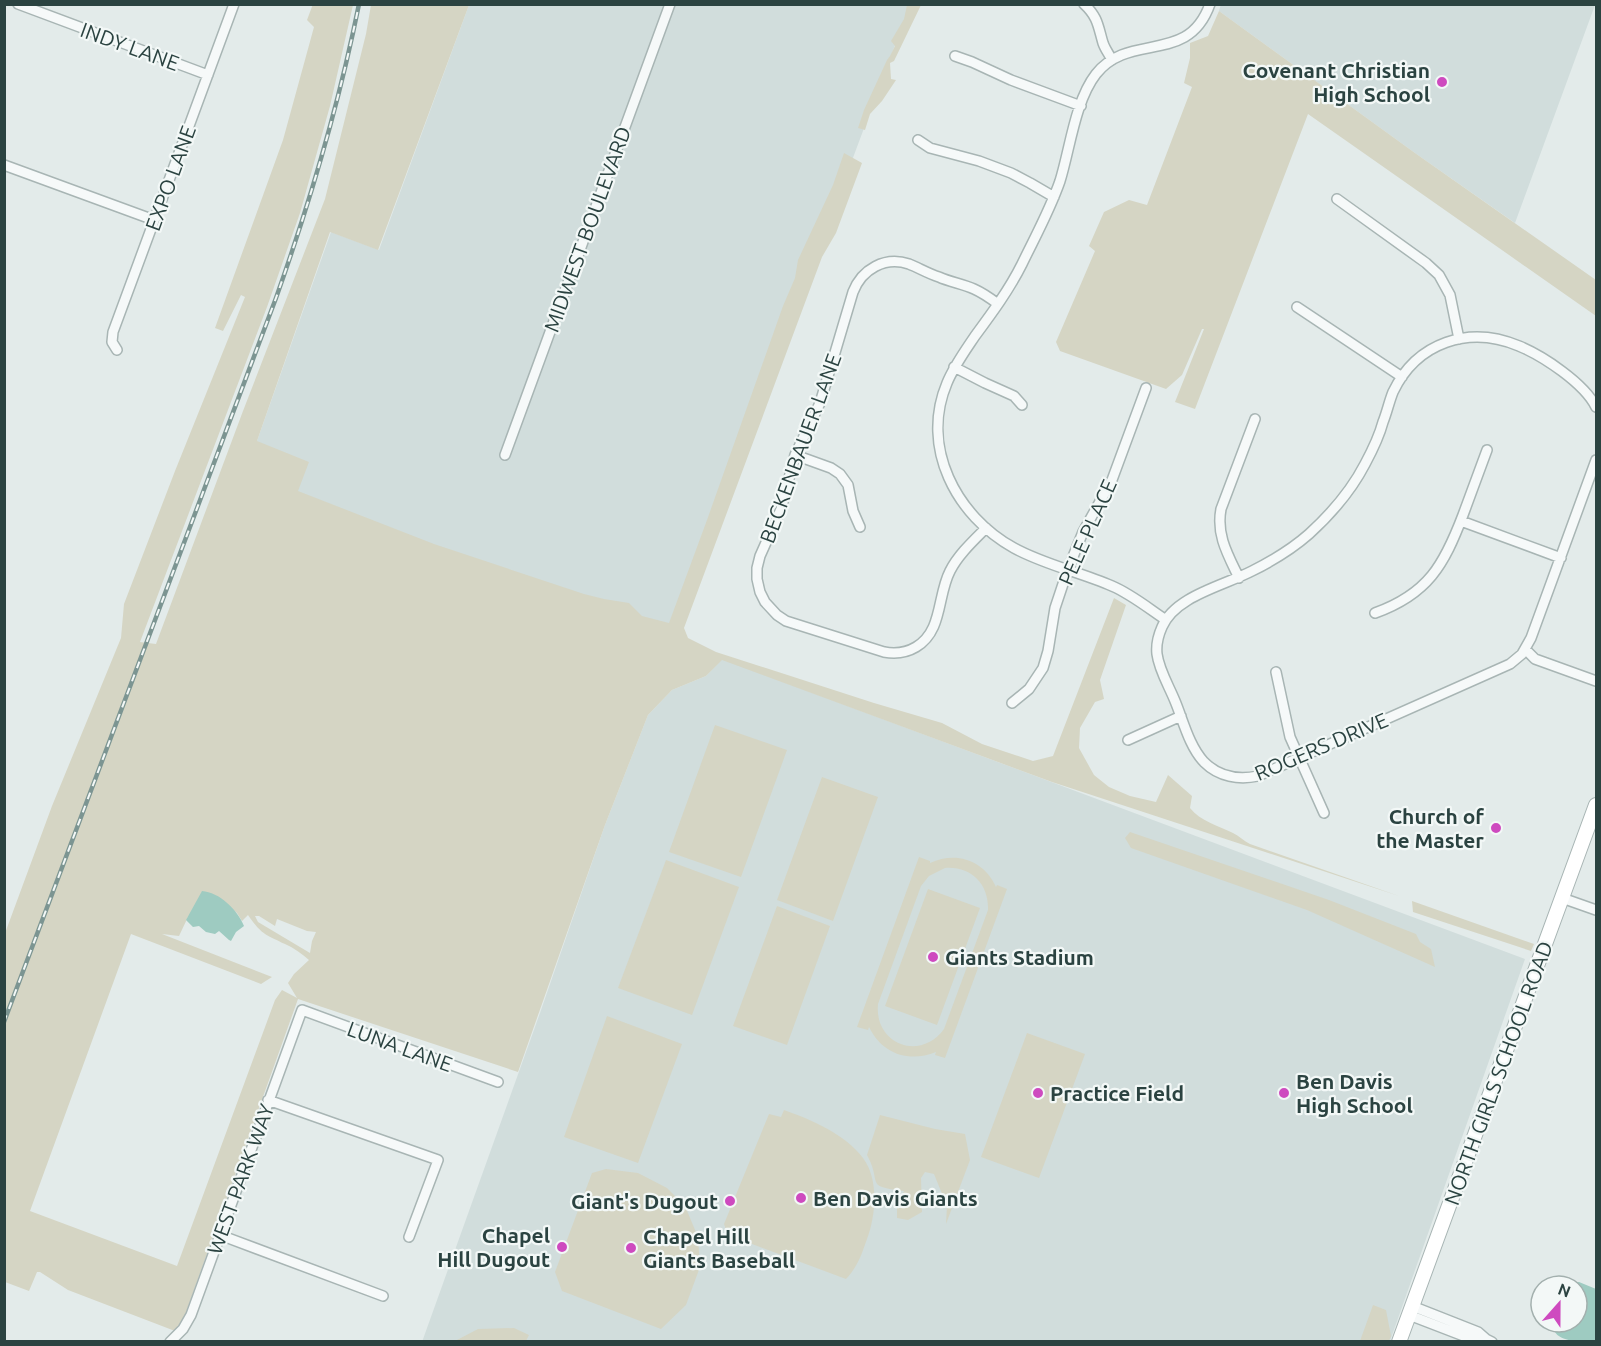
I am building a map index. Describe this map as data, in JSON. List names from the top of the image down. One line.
{"streets":{"main road":["NORTH GIRLS SCHOOL ROAD"],"street":["INDY LANE","EXPO LANE","MIDWEST BOULEVARD","BECKENBAUER LANE","PELE PLACE","ROGERS DRIVE","LUNA LANE","WEST PARK WAY"]},"crossings":[["INDY LANE","EXPO LANE"],["LUNA LANE","WEST PARK WAY"]],"places":["Covenant Christian High School","Church of the Master","Giants Stadium","Practice Field","Ben Davis High School","Ben Davis Giants","Giant's Dugout","Chapel Hill Dugout","Chapel Hill Giants Baseball"],"north":"top"}
